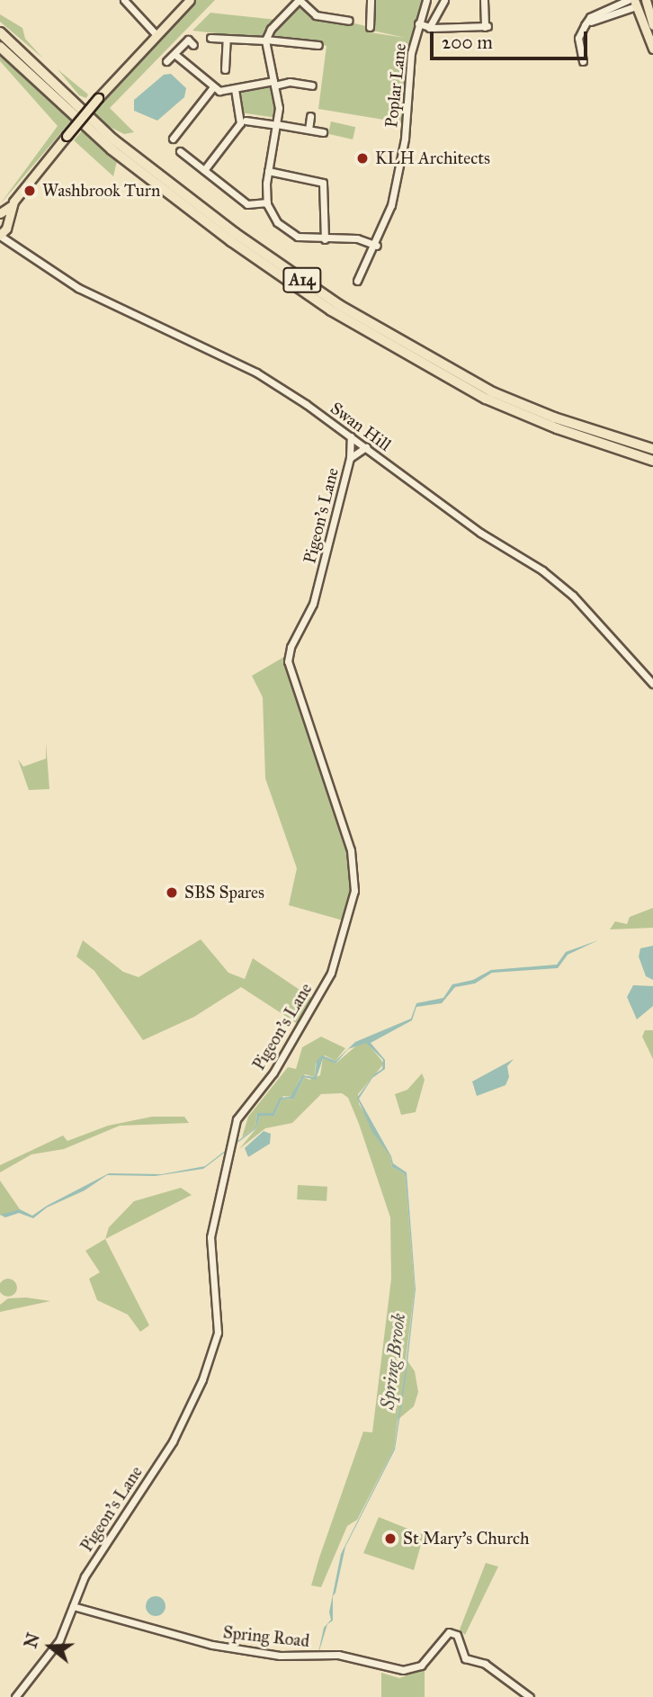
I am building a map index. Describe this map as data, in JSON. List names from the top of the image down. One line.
{"streets":{"highway":["A14"],"street":["Poplar Lane","Swan Hill","Pigeon's Lane","Spring Road"]},"crossings":[["Swan Hill","Pigeon's Lane"],["Pigeon's Lane","Spring Road"]],"water":["Spring Brook"],"places":["KLH Architects","Washbrook Turn","SBS Spares","St Mary's Church"],"scale_bar":"200 m","north":"left"}
